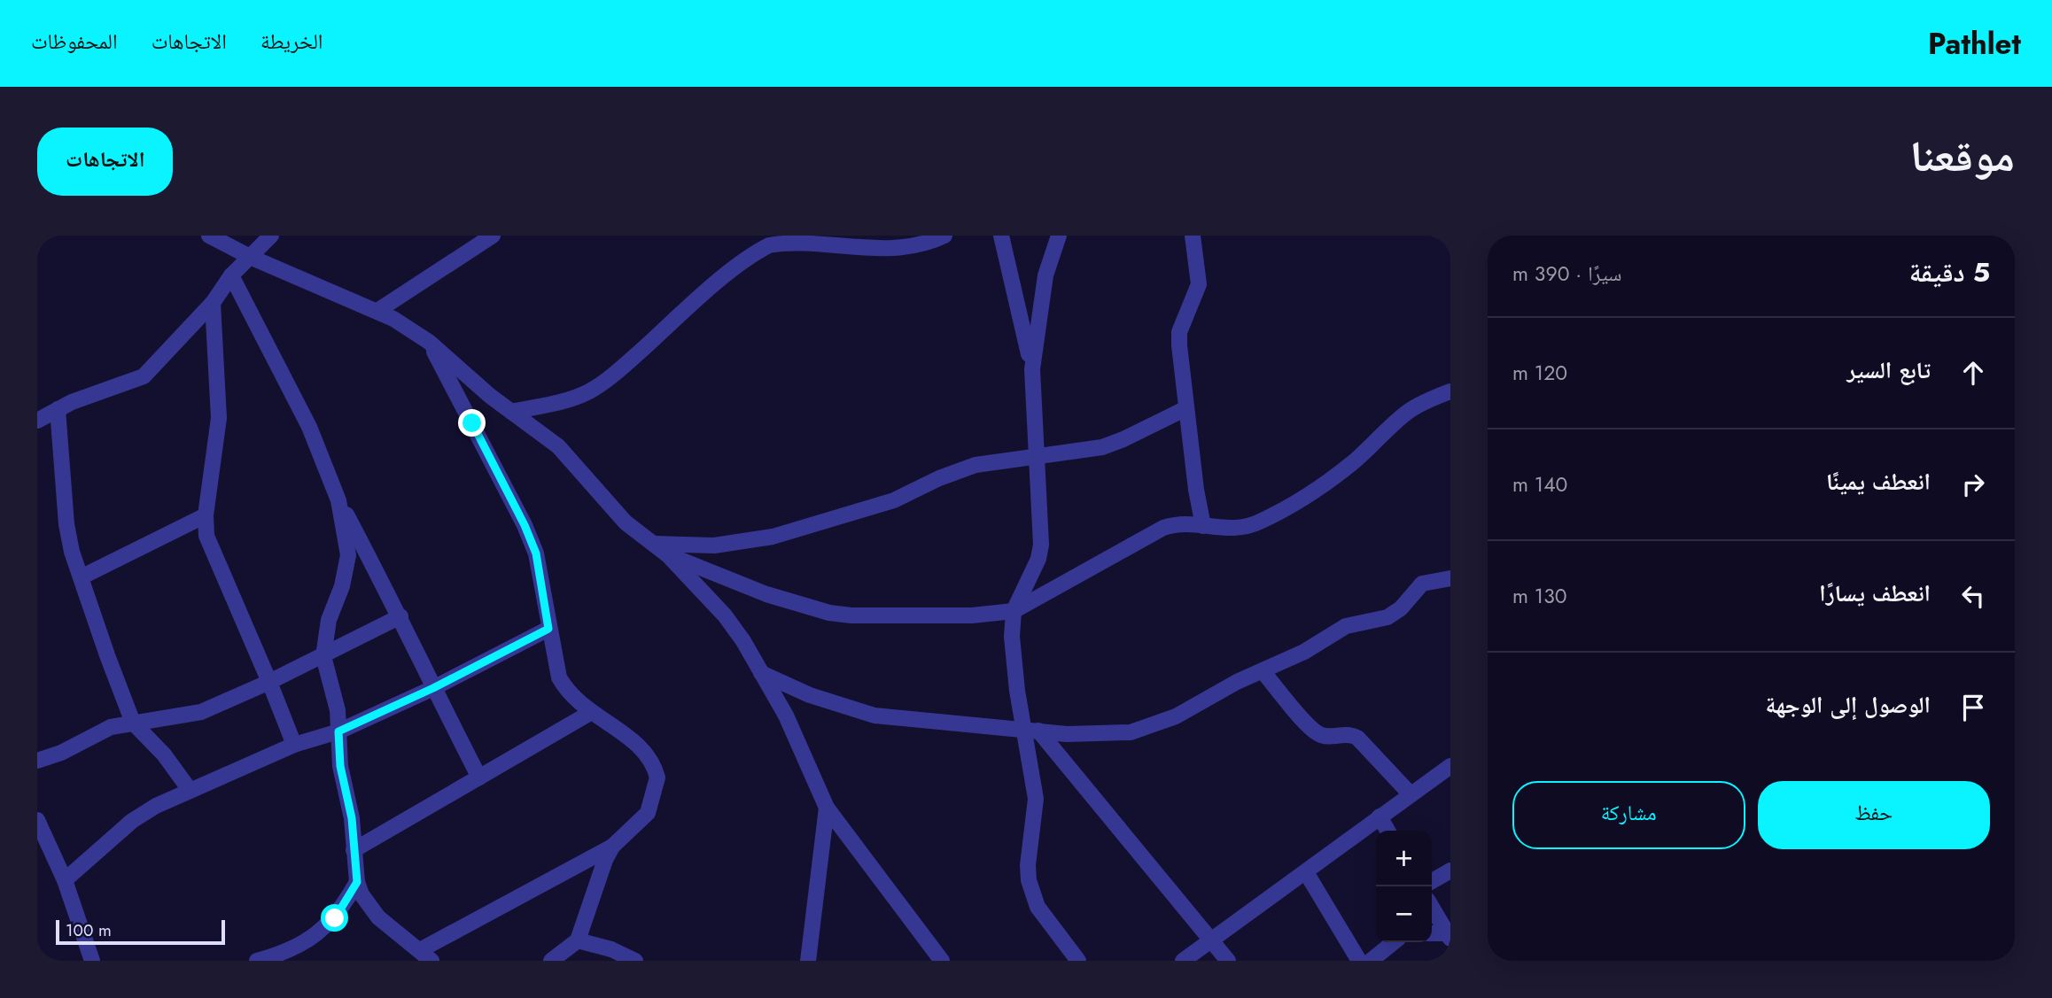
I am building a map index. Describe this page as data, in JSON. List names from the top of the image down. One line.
{"scale_bar":"100 m","page":{"header":"Pathlet","nav":["الخريطة","الاتجاهات","المحفوظات"],"title":"موقعنا","buttons":["الاتجاهات",["حفظ","مشاركة"]],"heading":["5 دقيقة","سيرًا · 390 m"],"list":[["تابع السير","120 m"],["انعطف يمينًا","140 m"],["انعطف يسارًا","130 m"],"الوصول إلى الوجهة"],"map_buttons":["+","−"],"scale":"100 m"}}
